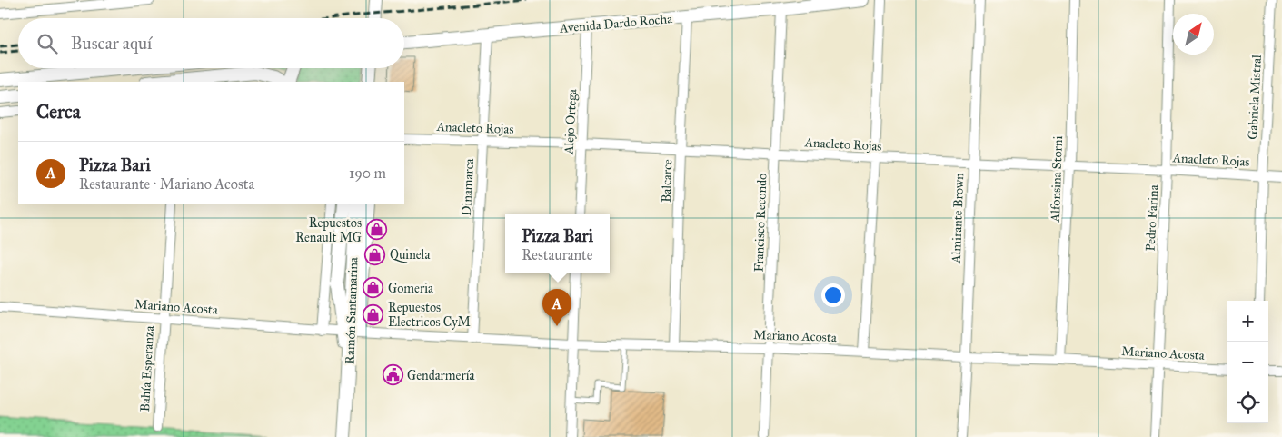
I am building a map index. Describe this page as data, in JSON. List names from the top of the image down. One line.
{"streets":{"main road":["Avenida Dardo Rocha","Ramón Santamarina"],"street":["Gabriela Mistral","Alejo Ortega","Anacleto Rojas","Alfonsina Storni","Balcarce","Dinamarca","Almirante Brown","Pedro Farina","Francisco Recondo","Mariano Acosta","Bahía Esperanza"]},"crossings":[["Avenida Dardo Rocha","Alejo Ortega"],["Avenida Dardo Rocha","Balcarce"],["Avenida Dardo Rocha","Dinamarca"],["Avenida Dardo Rocha","Francisco Recondo"],["Gabriela Mistral","Anacleto Rojas"],["Alejo Ortega","Anacleto Rojas"],["Anacleto Rojas","Alfonsina Storni"],["Anacleto Rojas","Balcarce"],["Anacleto Rojas","Dinamarca"],["Anacleto Rojas","Almirante Brown"],["Anacleto Rojas","Pedro Farina"],["Anacleto Rojas","Francisco Recondo"],["Alfonsina Storni","Mariano Acosta"],["Balcarce","Mariano Acosta"],["Dinamarca","Mariano Acosta"],["Almirante Brown","Mariano Acosta"],["Pedro Farina","Mariano Acosta"],["Francisco Recondo","Mariano Acosta"],["Mariano Acosta","Ramón Santamarina"],["Mariano Acosta","Bahía Esperanza"]],"places":{"shop":["Repuestos Renault MG","Quinela","Gomeria","Repuestos Electricos CyM"],"public building":["Gendarmería"]},"north":"top right","page":{"search":"Buscar aquí","heading":"Cerca","list":[{"mark":"A","name":"Pizza Bari","note":"Restaurante · Mariano Acosta","value":"190 m"}],"popup":["Pizza Bari","Restaurante"],"pins":"A","map_buttons":["+","−"]}}
